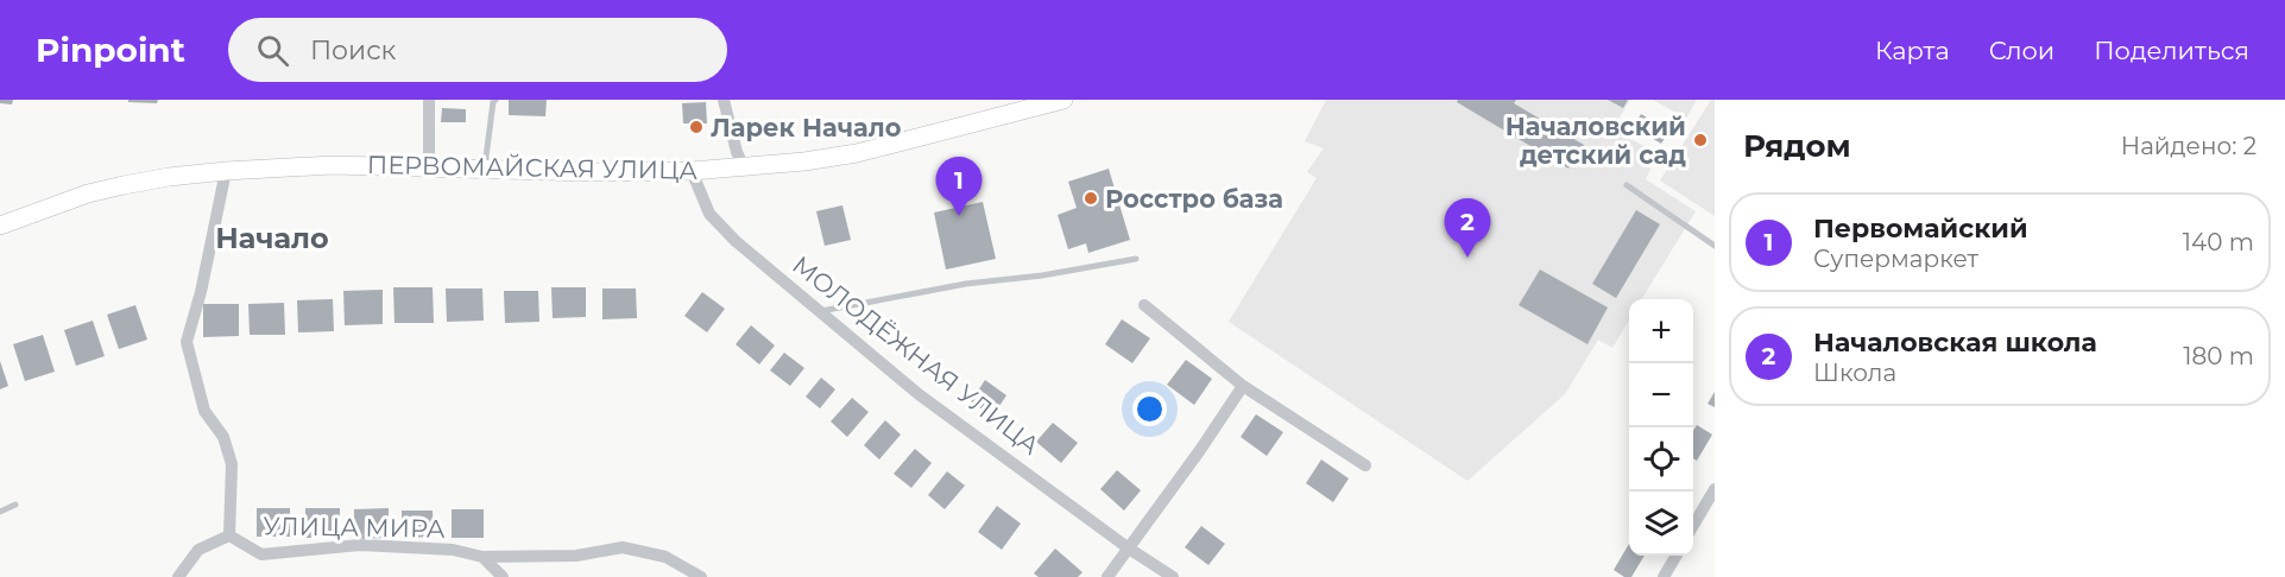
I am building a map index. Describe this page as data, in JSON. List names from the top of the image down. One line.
{"streets":{"main road":["ПЕРВОМАЙСКАЯ УЛИЦА"],"street":["МОЛОДЁЖНАЯ УЛИЦА","УЛИЦА МИРА"]},"crossings":[["ПЕРВОМАЙСКАЯ УЛИЦА","МОЛОДЁЖНАЯ УЛИЦА"]],"districts":["Начало"],"places":["Ларек Начало","Началовский детский сад","Росстро база"],"page":{"header":"Pinpoint","search":"Поиск","nav":["Карта","Слои","Поделиться"],"heading":["Рядом","Найдено: 2"],"pins":["1","2"],"list":[{"mark":"1","name":"Первомайский","note":"Супермаркет","value":"140 m"},{"mark":"2","name":"Началовская школа","note":"Школа","value":"180 m"}],"map_buttons":["+","−"]}}
